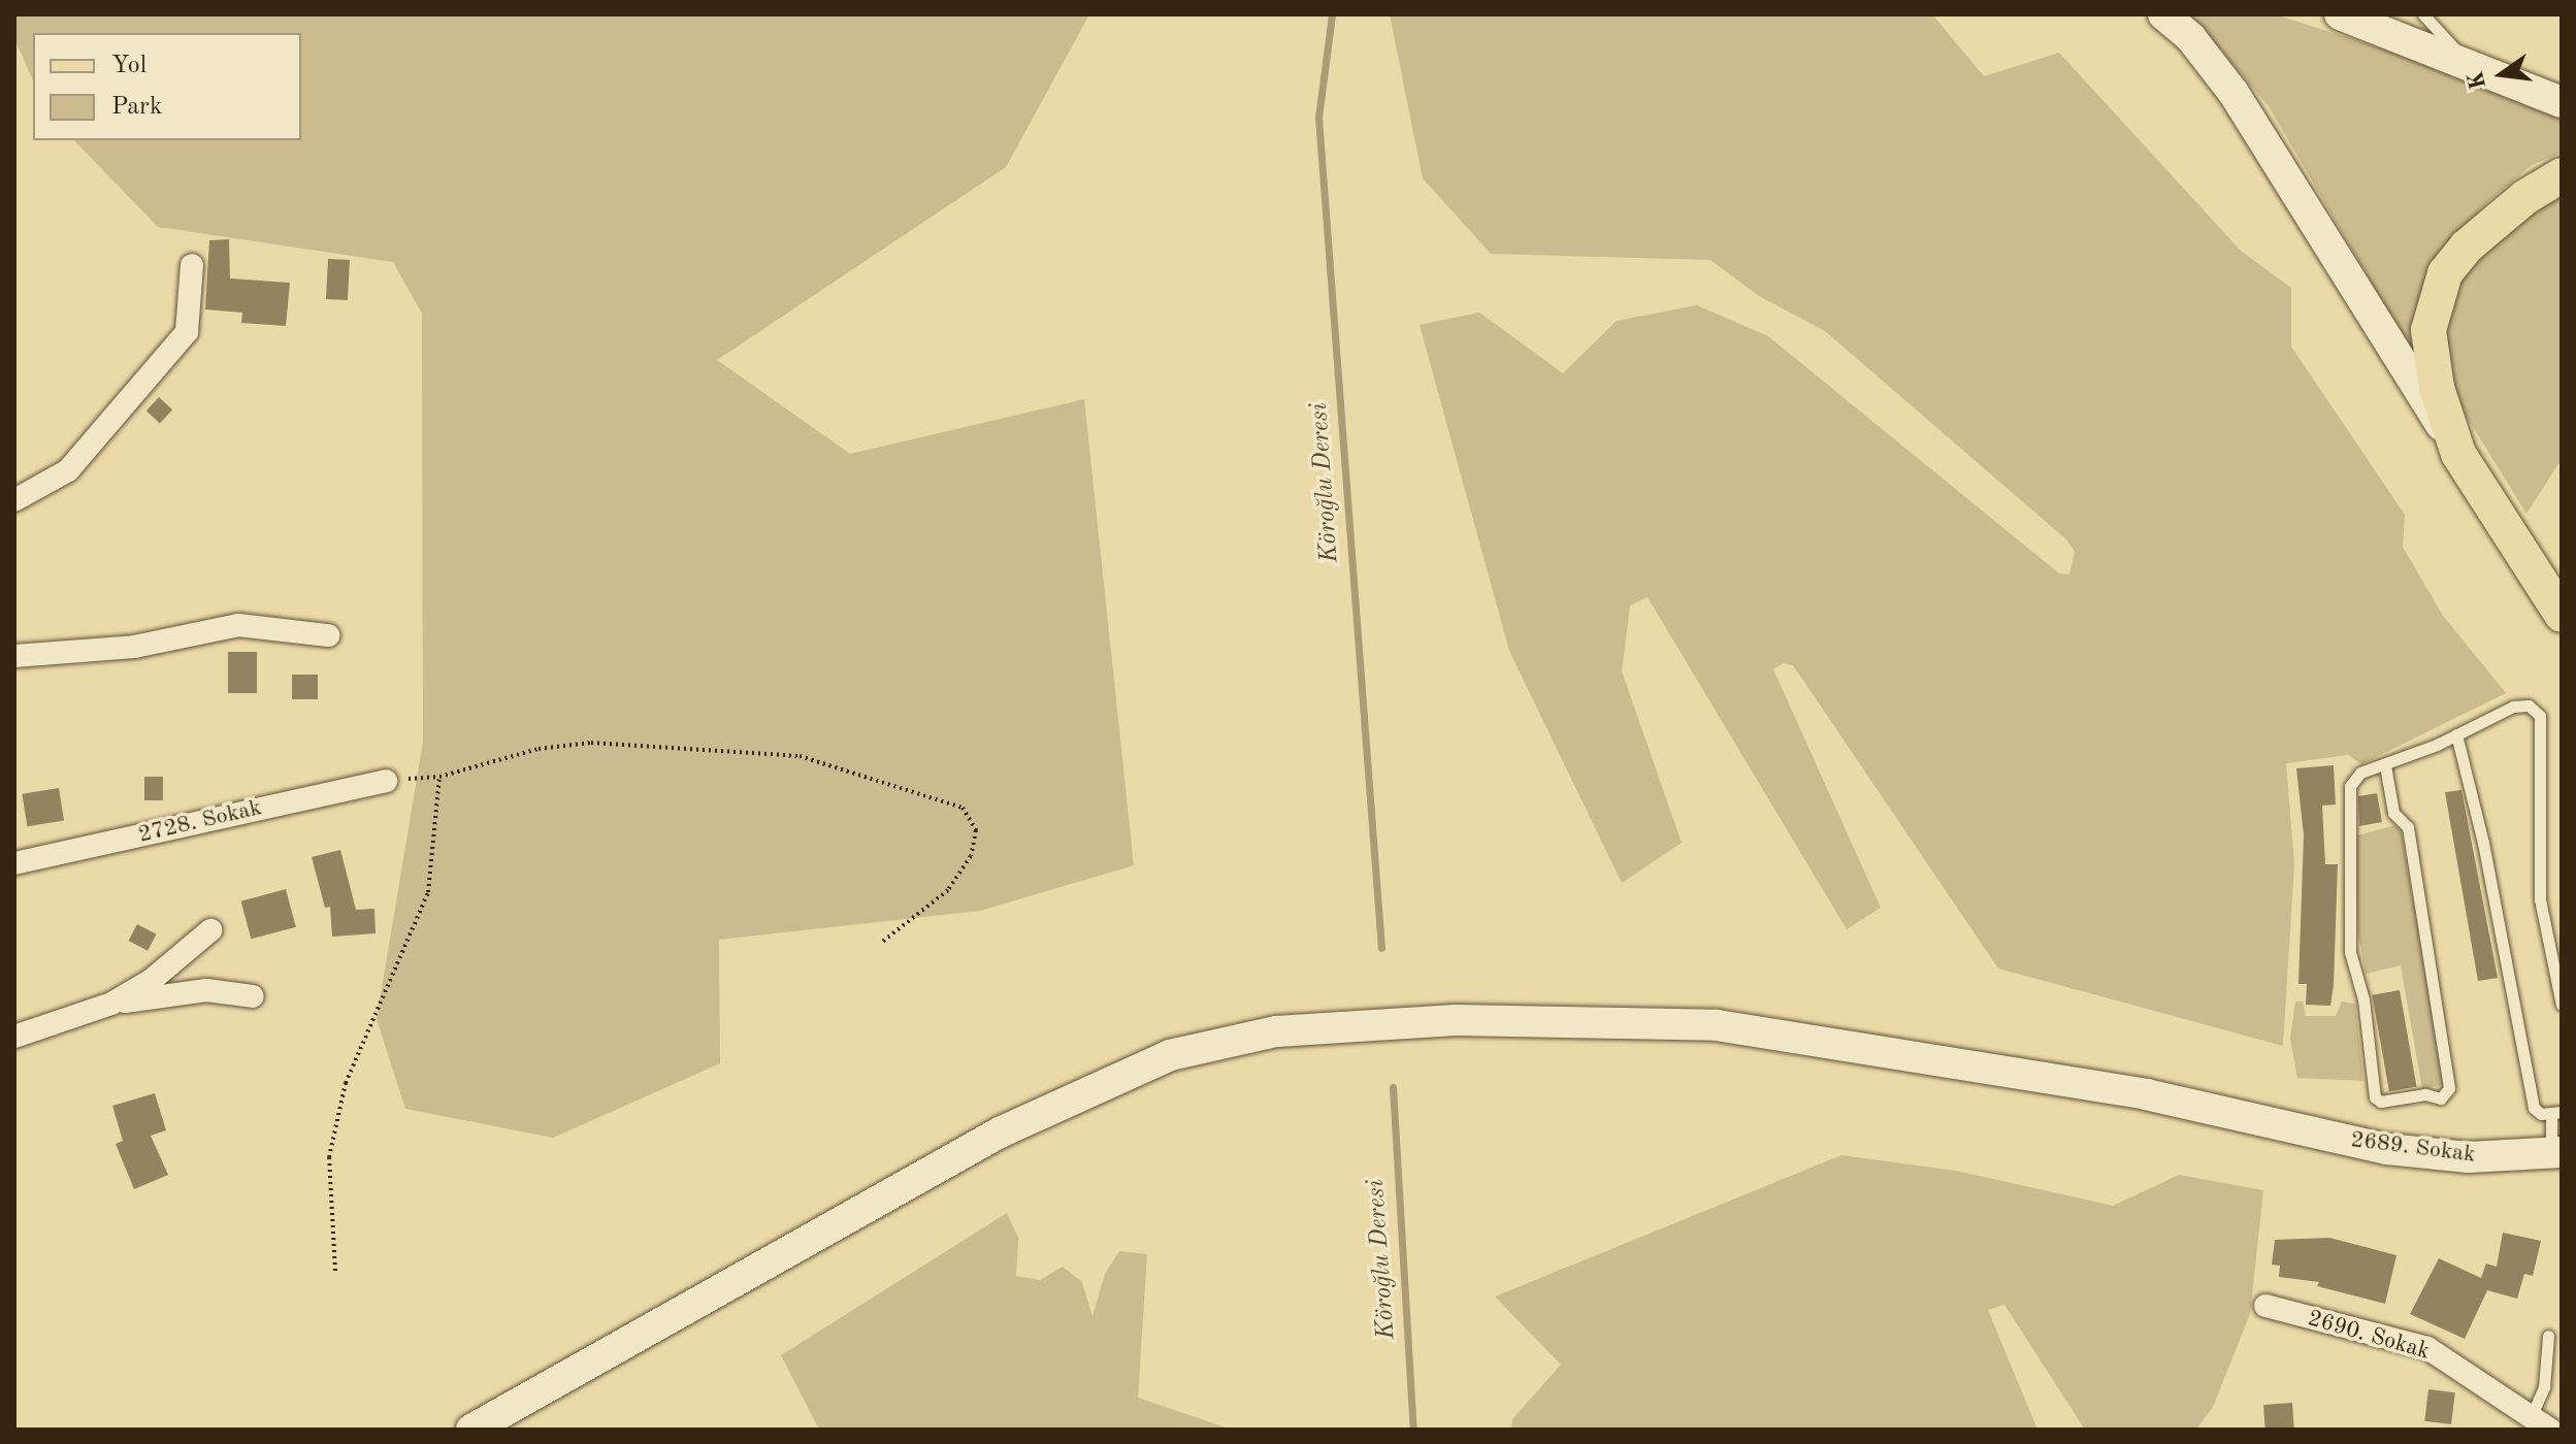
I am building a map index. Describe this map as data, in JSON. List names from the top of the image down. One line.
{"streets":{"main road":["2689. Sokak"],"street":["2728. Sokak","2690. Sokak"]},"water":["Köroğlu Deresi"],"legend":["Yol","Park"],"north":"left"}
